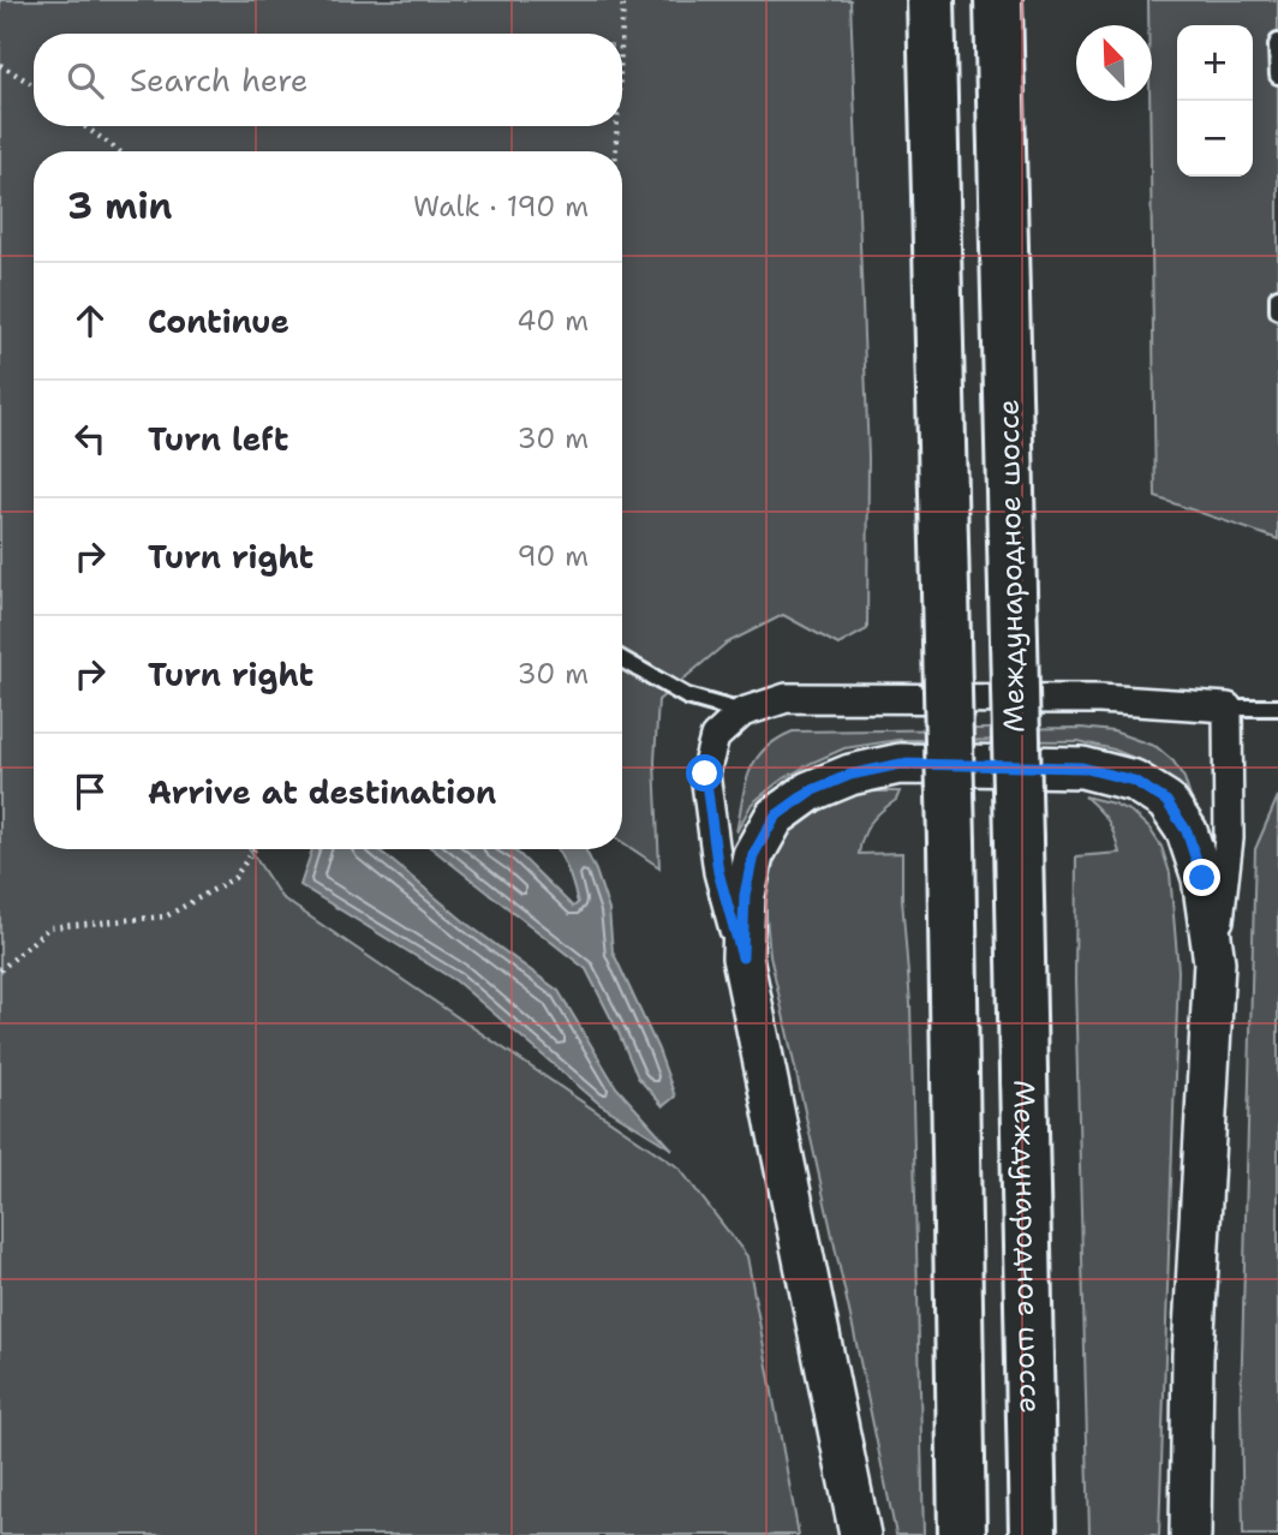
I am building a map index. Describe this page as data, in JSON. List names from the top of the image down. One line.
{"streets":{"highway":["Международное шоссе"]},"north":"top left","page":{"map_buttons":["+","−"],"search":"Search here","heading":["3 min","Walk · 190 m"],"list":[["Continue","40 m"],["Turn left","30 m"],["Turn right","90 m"],["Turn right","30 m"],"Arrive at destination"]}}
